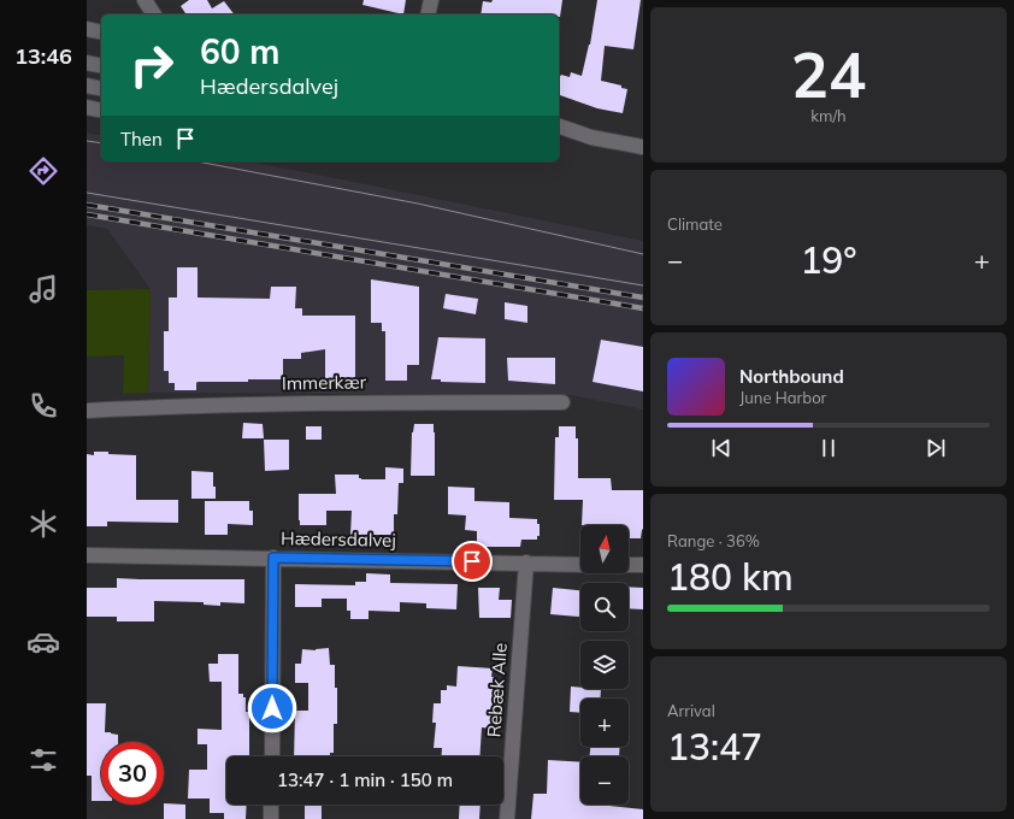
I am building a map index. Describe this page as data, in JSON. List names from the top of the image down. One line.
{"streets":{"street":["Immerkær","Hædersdalvej","Rebæk Alle"]},"crossings":[["Hædersdalvej","Rebæk Alle"]],"north":"top","page":{"tabs":"13:46","tile":[["24","km/h"],"Climate",["Range · 36%","180 km"],["Arrival","13:47"]],"turn":["60 m","Hædersdalvej"],"then":"Then","heat":["−","19°","+"],"song":["Northbound","June Harbor"],"map_buttons":["+","−"],"limit":"30","trip":"13:47 · 1 min · 150 m"}}
